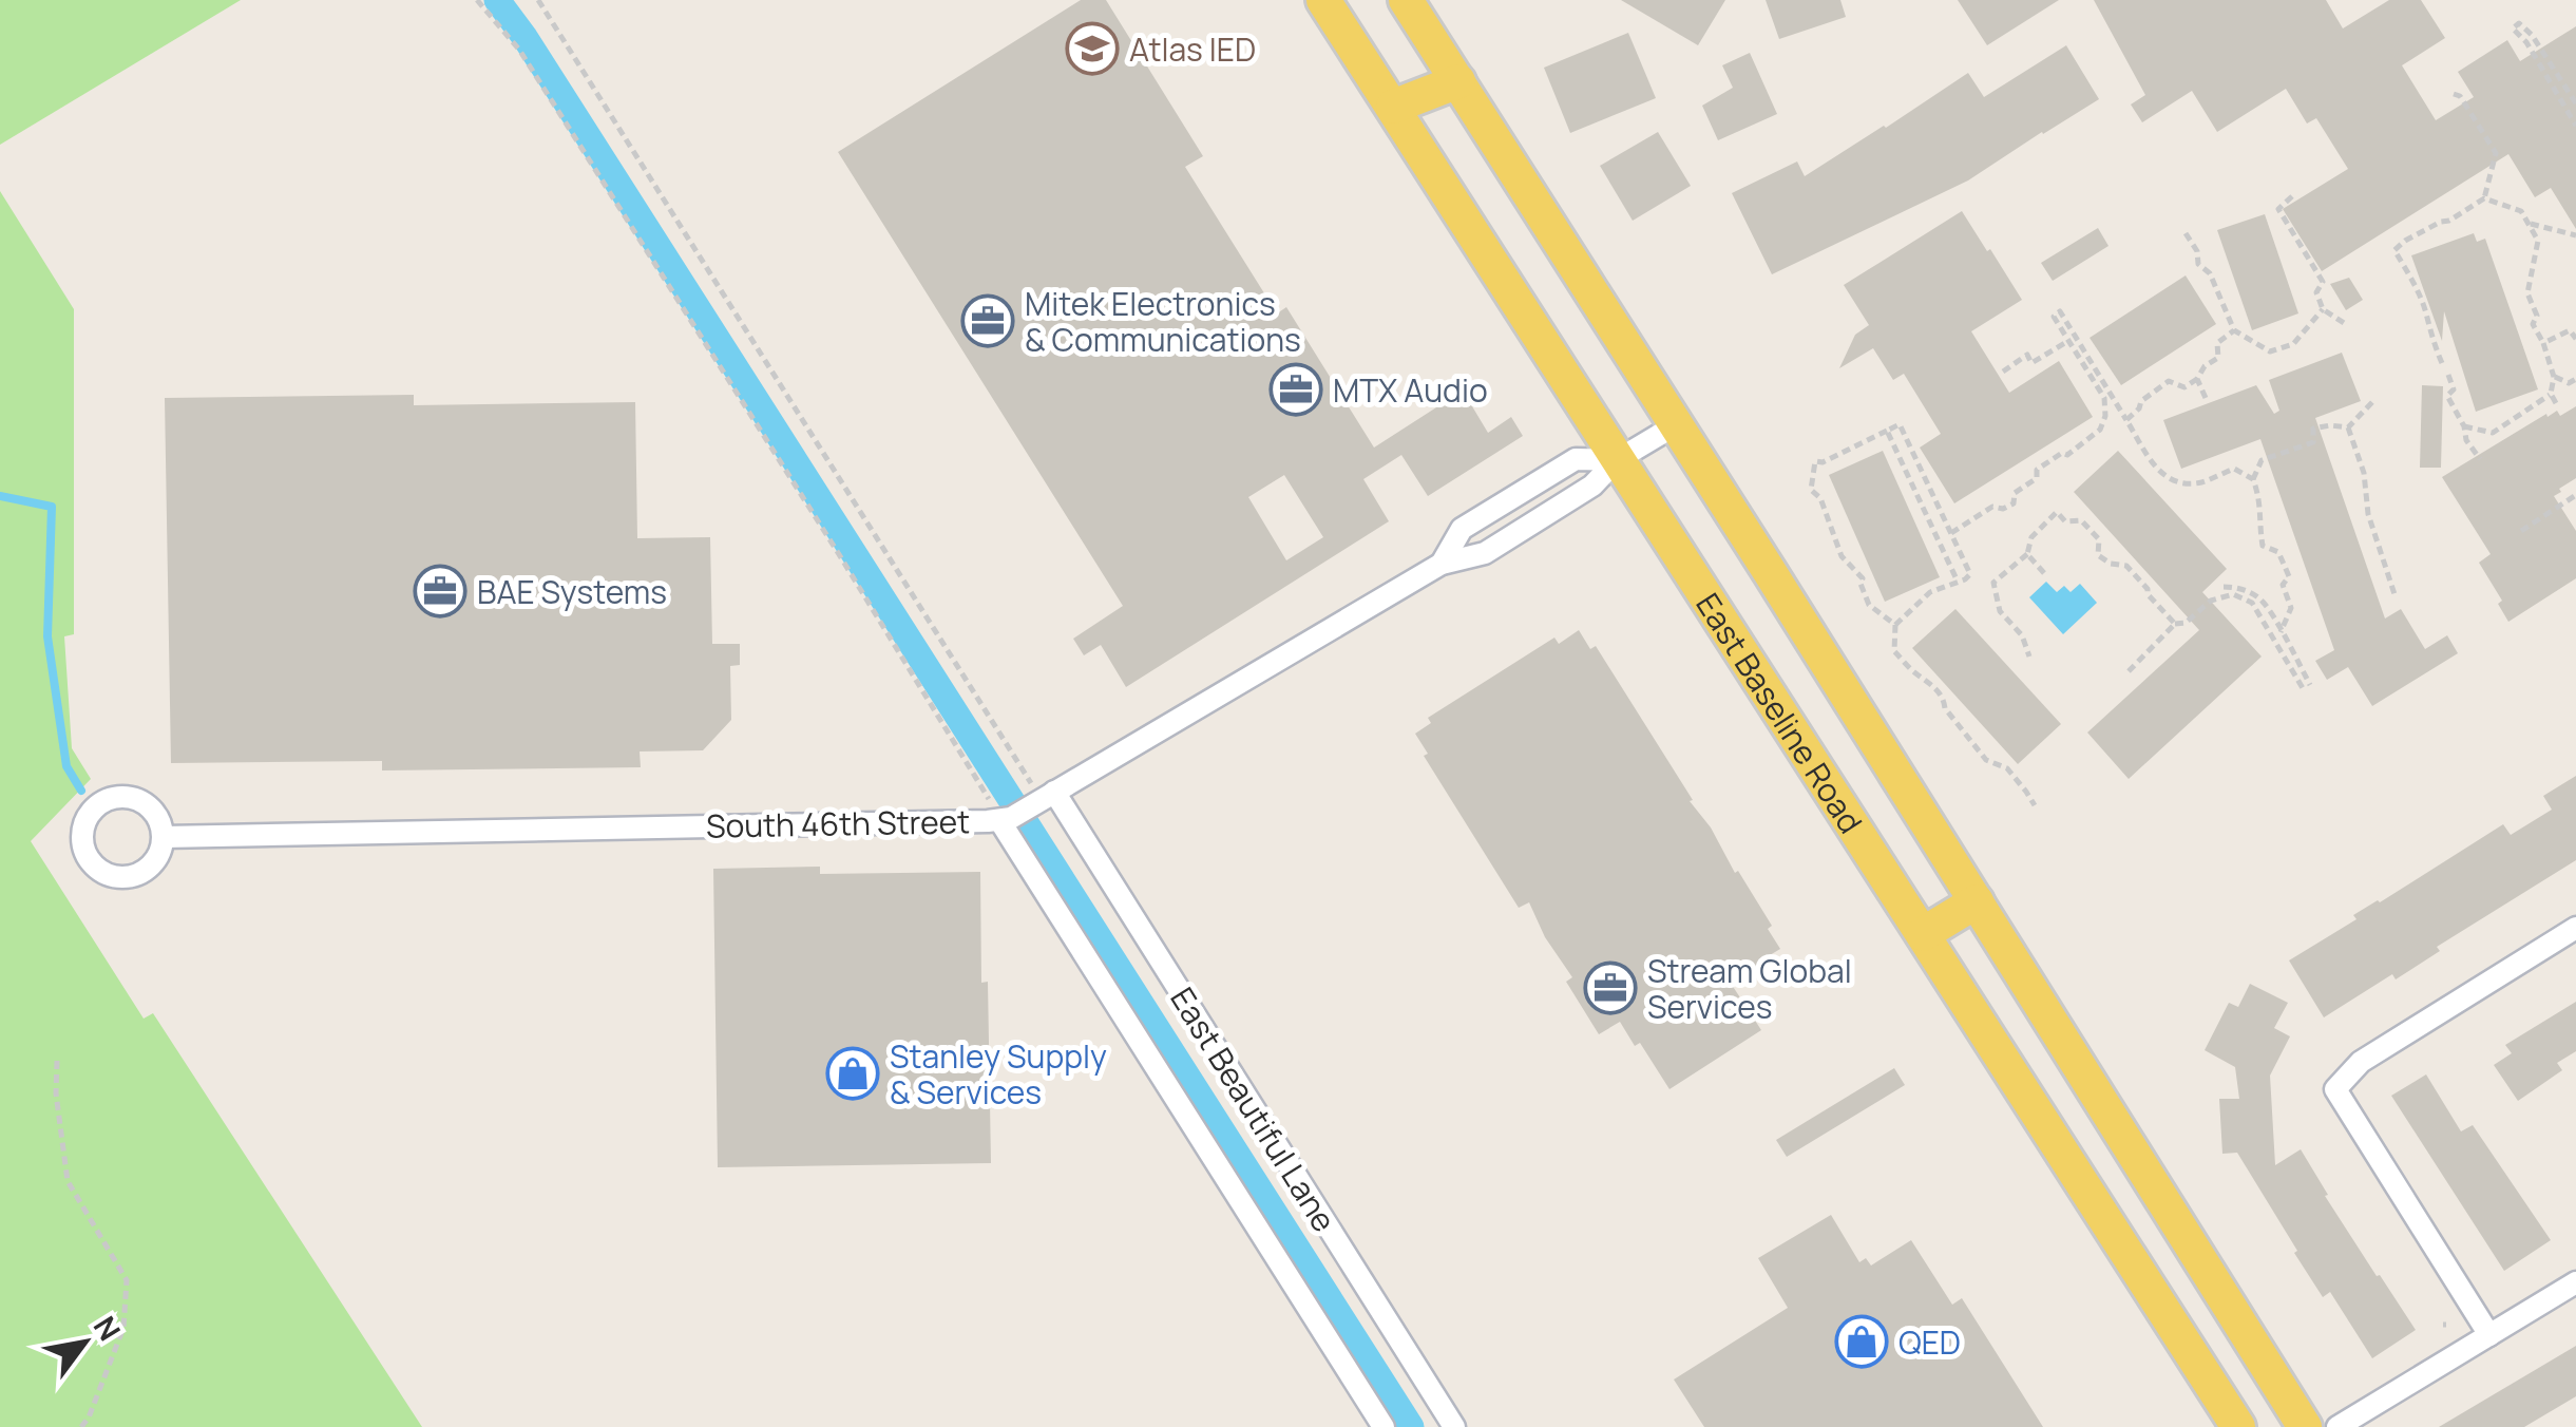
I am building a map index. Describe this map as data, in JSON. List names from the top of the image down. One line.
{"streets":{"main road":["East Baseline Road"],"street":["South 46th Street","East Beautiful Lane"]},"crossings":[["East Baseline Road","South 46th Street"],["South 46th Street","East Beautiful Lane"]],"places":{"school or university":["Atlas IED"],"office":["Mitek Electronics & Communications","MTX Audio","BAE Systems","Stream Global Services"],"shop":["Stanley Supply & Services","QED"]},"north":"top right"}
